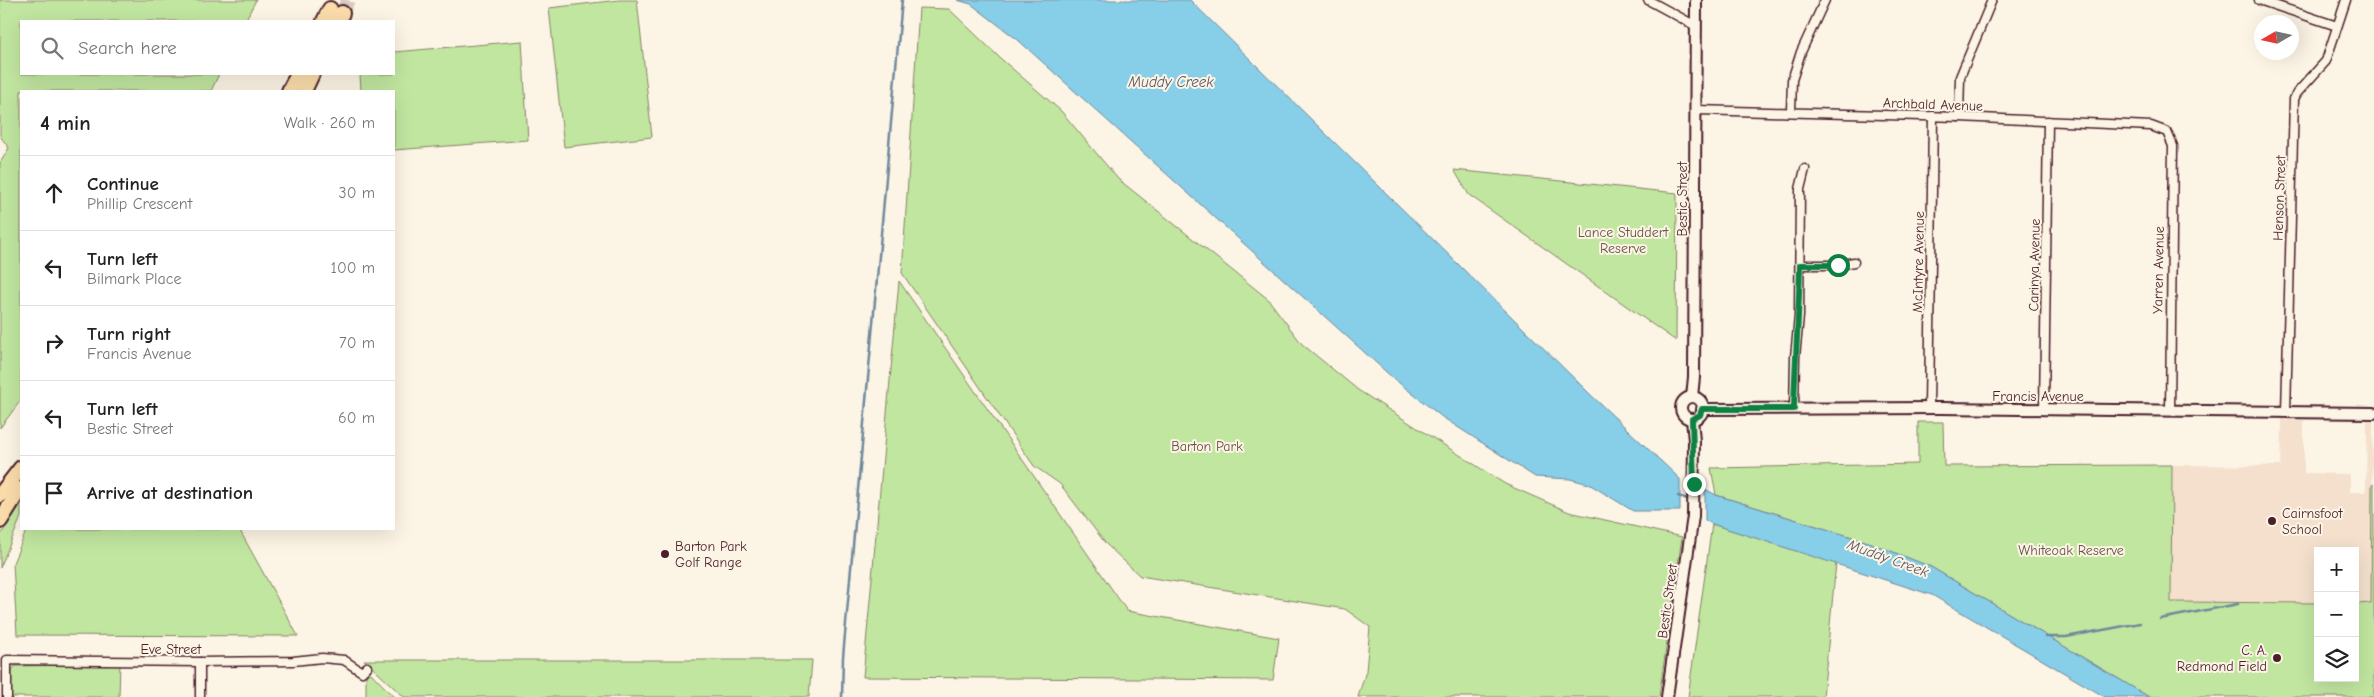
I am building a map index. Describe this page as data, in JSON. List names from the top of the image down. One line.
{"streets":{"main road":["Bestic Street","Francis Avenue"],"street":["Archbald Avenue","Henson Street","McIntyre Avenue","Carinya Avenue","Yarren Avenue","Eve Street"]},"crossings":[["Archbald Avenue","Bestic Street"],["Archbald Avenue","McIntyre Avenue"],["Archbald Avenue","Carinya Avenue"],["Archbald Avenue","Yarren Avenue"],["Henson Street","Francis Avenue"],["Bestic Street","Francis Avenue"],["McIntyre Avenue","Francis Avenue"],["Carinya Avenue","Francis Avenue"],["Yarren Avenue","Francis Avenue"]],"water":["Muddy Creek"],"parks":["Lance Studdert Reserve","Barton Park","Whiteoak Reserve"],"places":["Cairnsfoot School","Barton Park Golf Range","C. A. Redmond Field"],"north":"left","page":{"search":"Search here","heading":["4 min","Walk · 260 m"],"list":[["Continue","Phillip Crescent","30 m"],["Turn left","Bilmark Place","100 m"],["Turn right","Francis Avenue","70 m"],["Turn left","Bestic Street","60 m"],"Arrive at destination"],"map_buttons":["+","−"]}}
